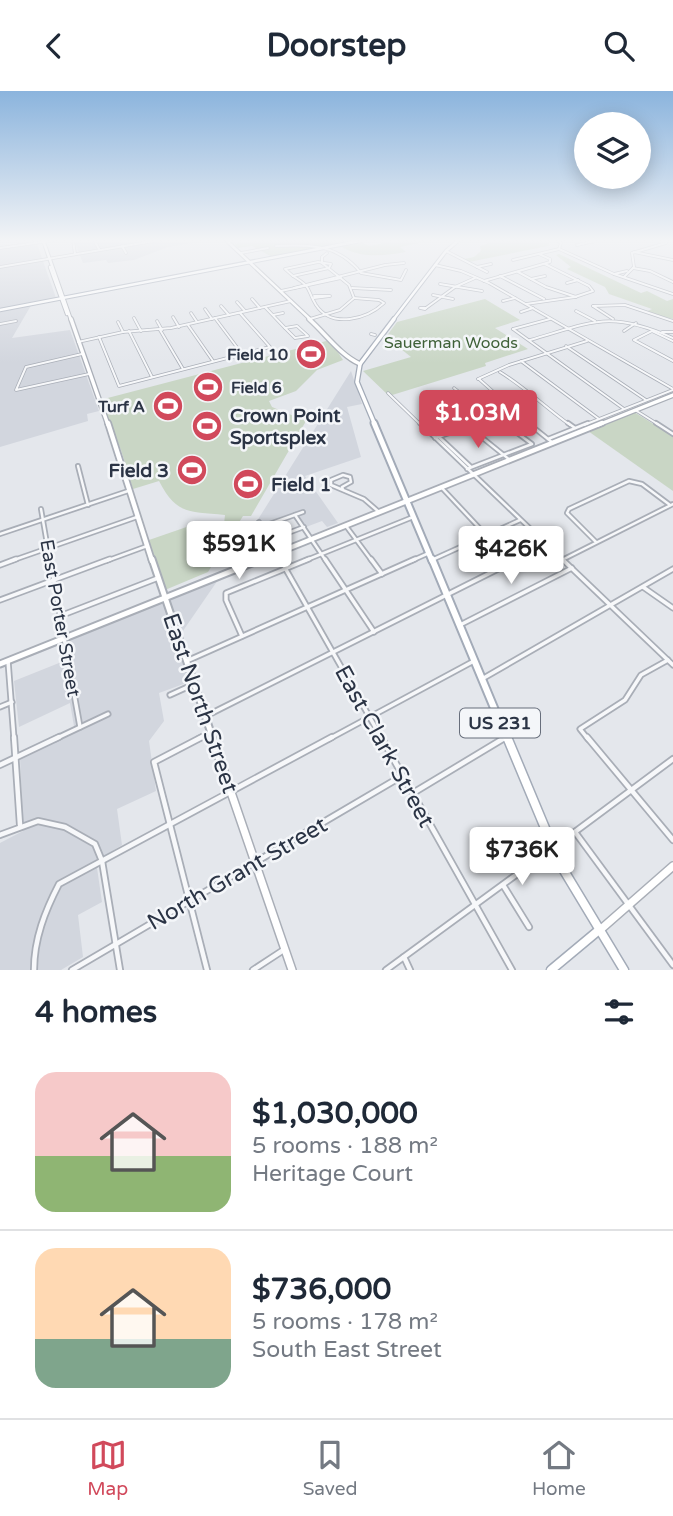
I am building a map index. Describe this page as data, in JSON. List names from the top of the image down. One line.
{"streets":{"main road":["US 231"],"street":["East Porter Street","East North Street","East Clark Street","North Grant Street"]},"crossings":[["East North Street","North Grant Street"],["East Clark Street","North Grant Street"]],"parks":["Sauerman Woods"],"places":{"sports":["Field 10","Field 6","Turf A","Crown Point Sportsplex","Field 3","Field 1"]},"page":{"header":"Doorstep","price":["$1.03M","$591K","$426K","$736K"],"heading":"4 homes","list":[{"name":"$1,030,000","note":"5 rooms · 188 m² · Heritage Court"},{"name":"$736,000","note":"5 rooms · 178 m² · South East Street"}],"tabs":["Map","Saved","Home"]}}
